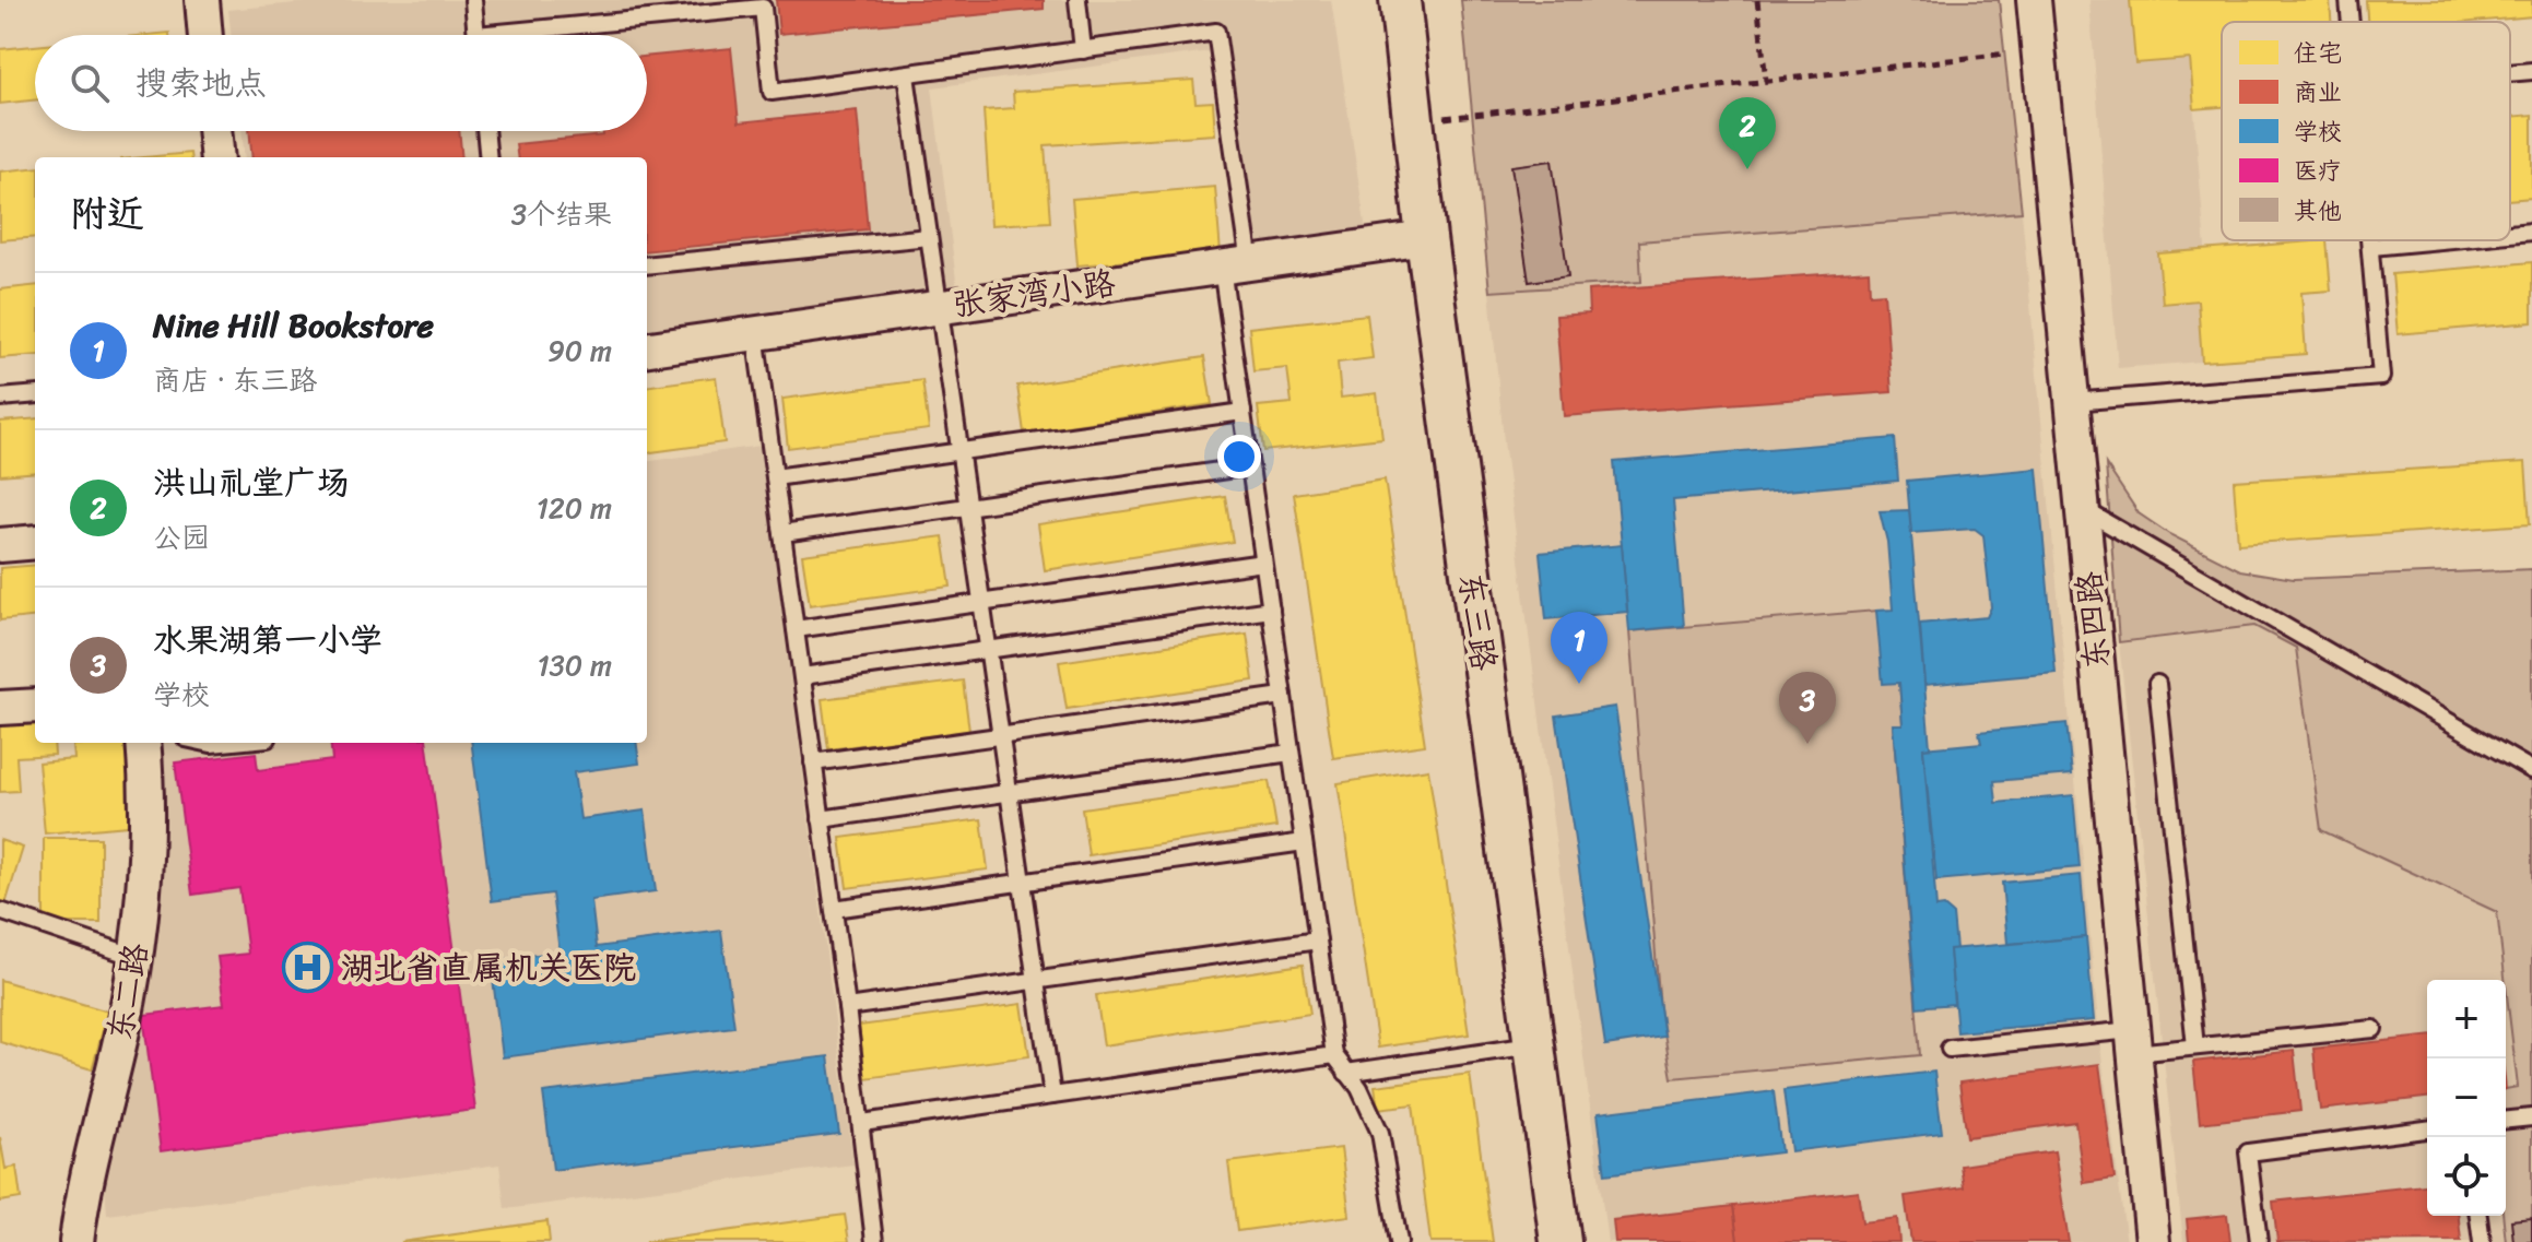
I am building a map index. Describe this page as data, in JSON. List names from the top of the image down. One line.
{"streets":{"street":["张家湾小路","东四路","东三路","东二路"]},"crossings":[["张家湾小路","东三路"]],"places":{"hospital":["湖北省直属机关医院"]},"legend":["住宅","商业","学校","医疗","其他"],"page":{"search":"搜索地点","pins":["2","1","3"],"heading":["附近","3个结果"],"list":[{"mark":"1","name":"Nine Hill Bookstore","note":"商店 · 东三路","value":"90 m"},{"mark":"2","name":"洪山礼堂广场","note":"公园","value":"120 m"},{"mark":"3","name":"水果湖第一小学","note":"学校","value":"130 m"}],"map_buttons":["+","−"]}}
